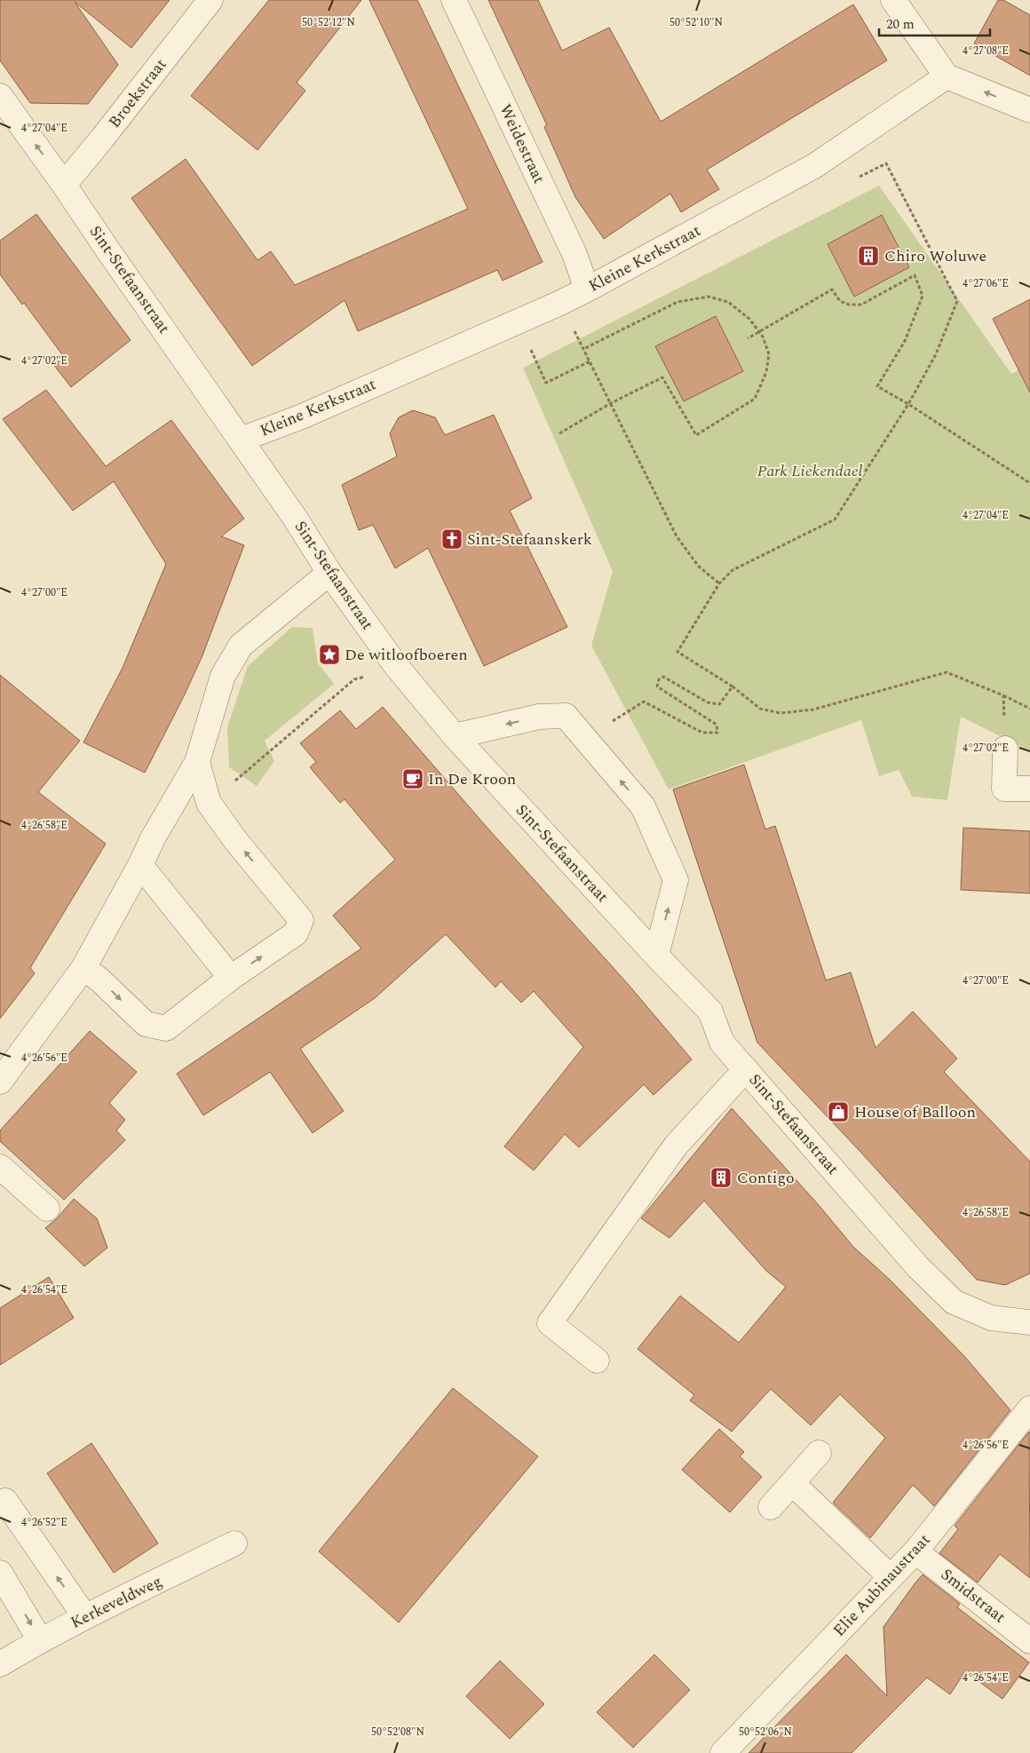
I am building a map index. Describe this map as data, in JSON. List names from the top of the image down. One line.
{"streets":{"street":["Broekstraat","Weidestraat","Kleine Kerkstraat","Sint-Stefaanstraat","Elie Aubinaustraat","Smidstraat","Kerkeveldweg"]},"crossings":[["Broekstraat","Sint-Stefaanstraat"],["Weidestraat","Kleine Kerkstraat"],["Kleine Kerkstraat","Sint-Stefaanstraat"],["Elie Aubinaustraat","Smidstraat"]],"parks":["Park Liekendael"],"places":{"building":["Chiro Woluwe","Contigo"],"church":["Sint-Stefaanskerk"],"place":["De witloofboeren"],"cafe":["In De Kroon"],"shop":["House of Balloon"]},"scale_bar":"20 m","coordinates":["50°52'10\"N","50°52'12\"N","4°27'08\"E","4°27'04\"E","4°27'06\"E","4°27'02\"E","4°27'00\"E","4°26'58\"E","4°26'56\"E","4°26'54\"E","4°26'52\"E","50°52'08\"N","50°52'06\"N"]}
